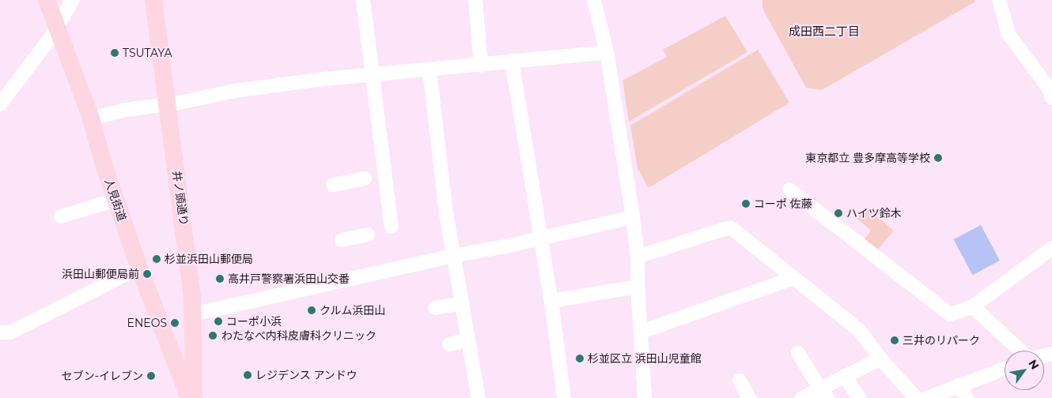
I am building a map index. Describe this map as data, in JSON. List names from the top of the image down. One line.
{"streets":{"main road":["井ノ頭通り","人見街道"]},"districts":["成田西二丁目"],"places":["TSUTAYA","東京都立 豊多摩高等学校","コーポ 佐藤","ハイツ鈴木","杉並浜田山郵便局","浜田山郵便局前","高井戸警察署浜田山交番","クルム浜田山","コーポ小浜","ENEOS","わたなべ内科皮膚科クリニック","三井のリパーク","杉並区立 浜田山児童館","レジデンス アンドウ","セブン-イレブン"],"north":"top right"}
